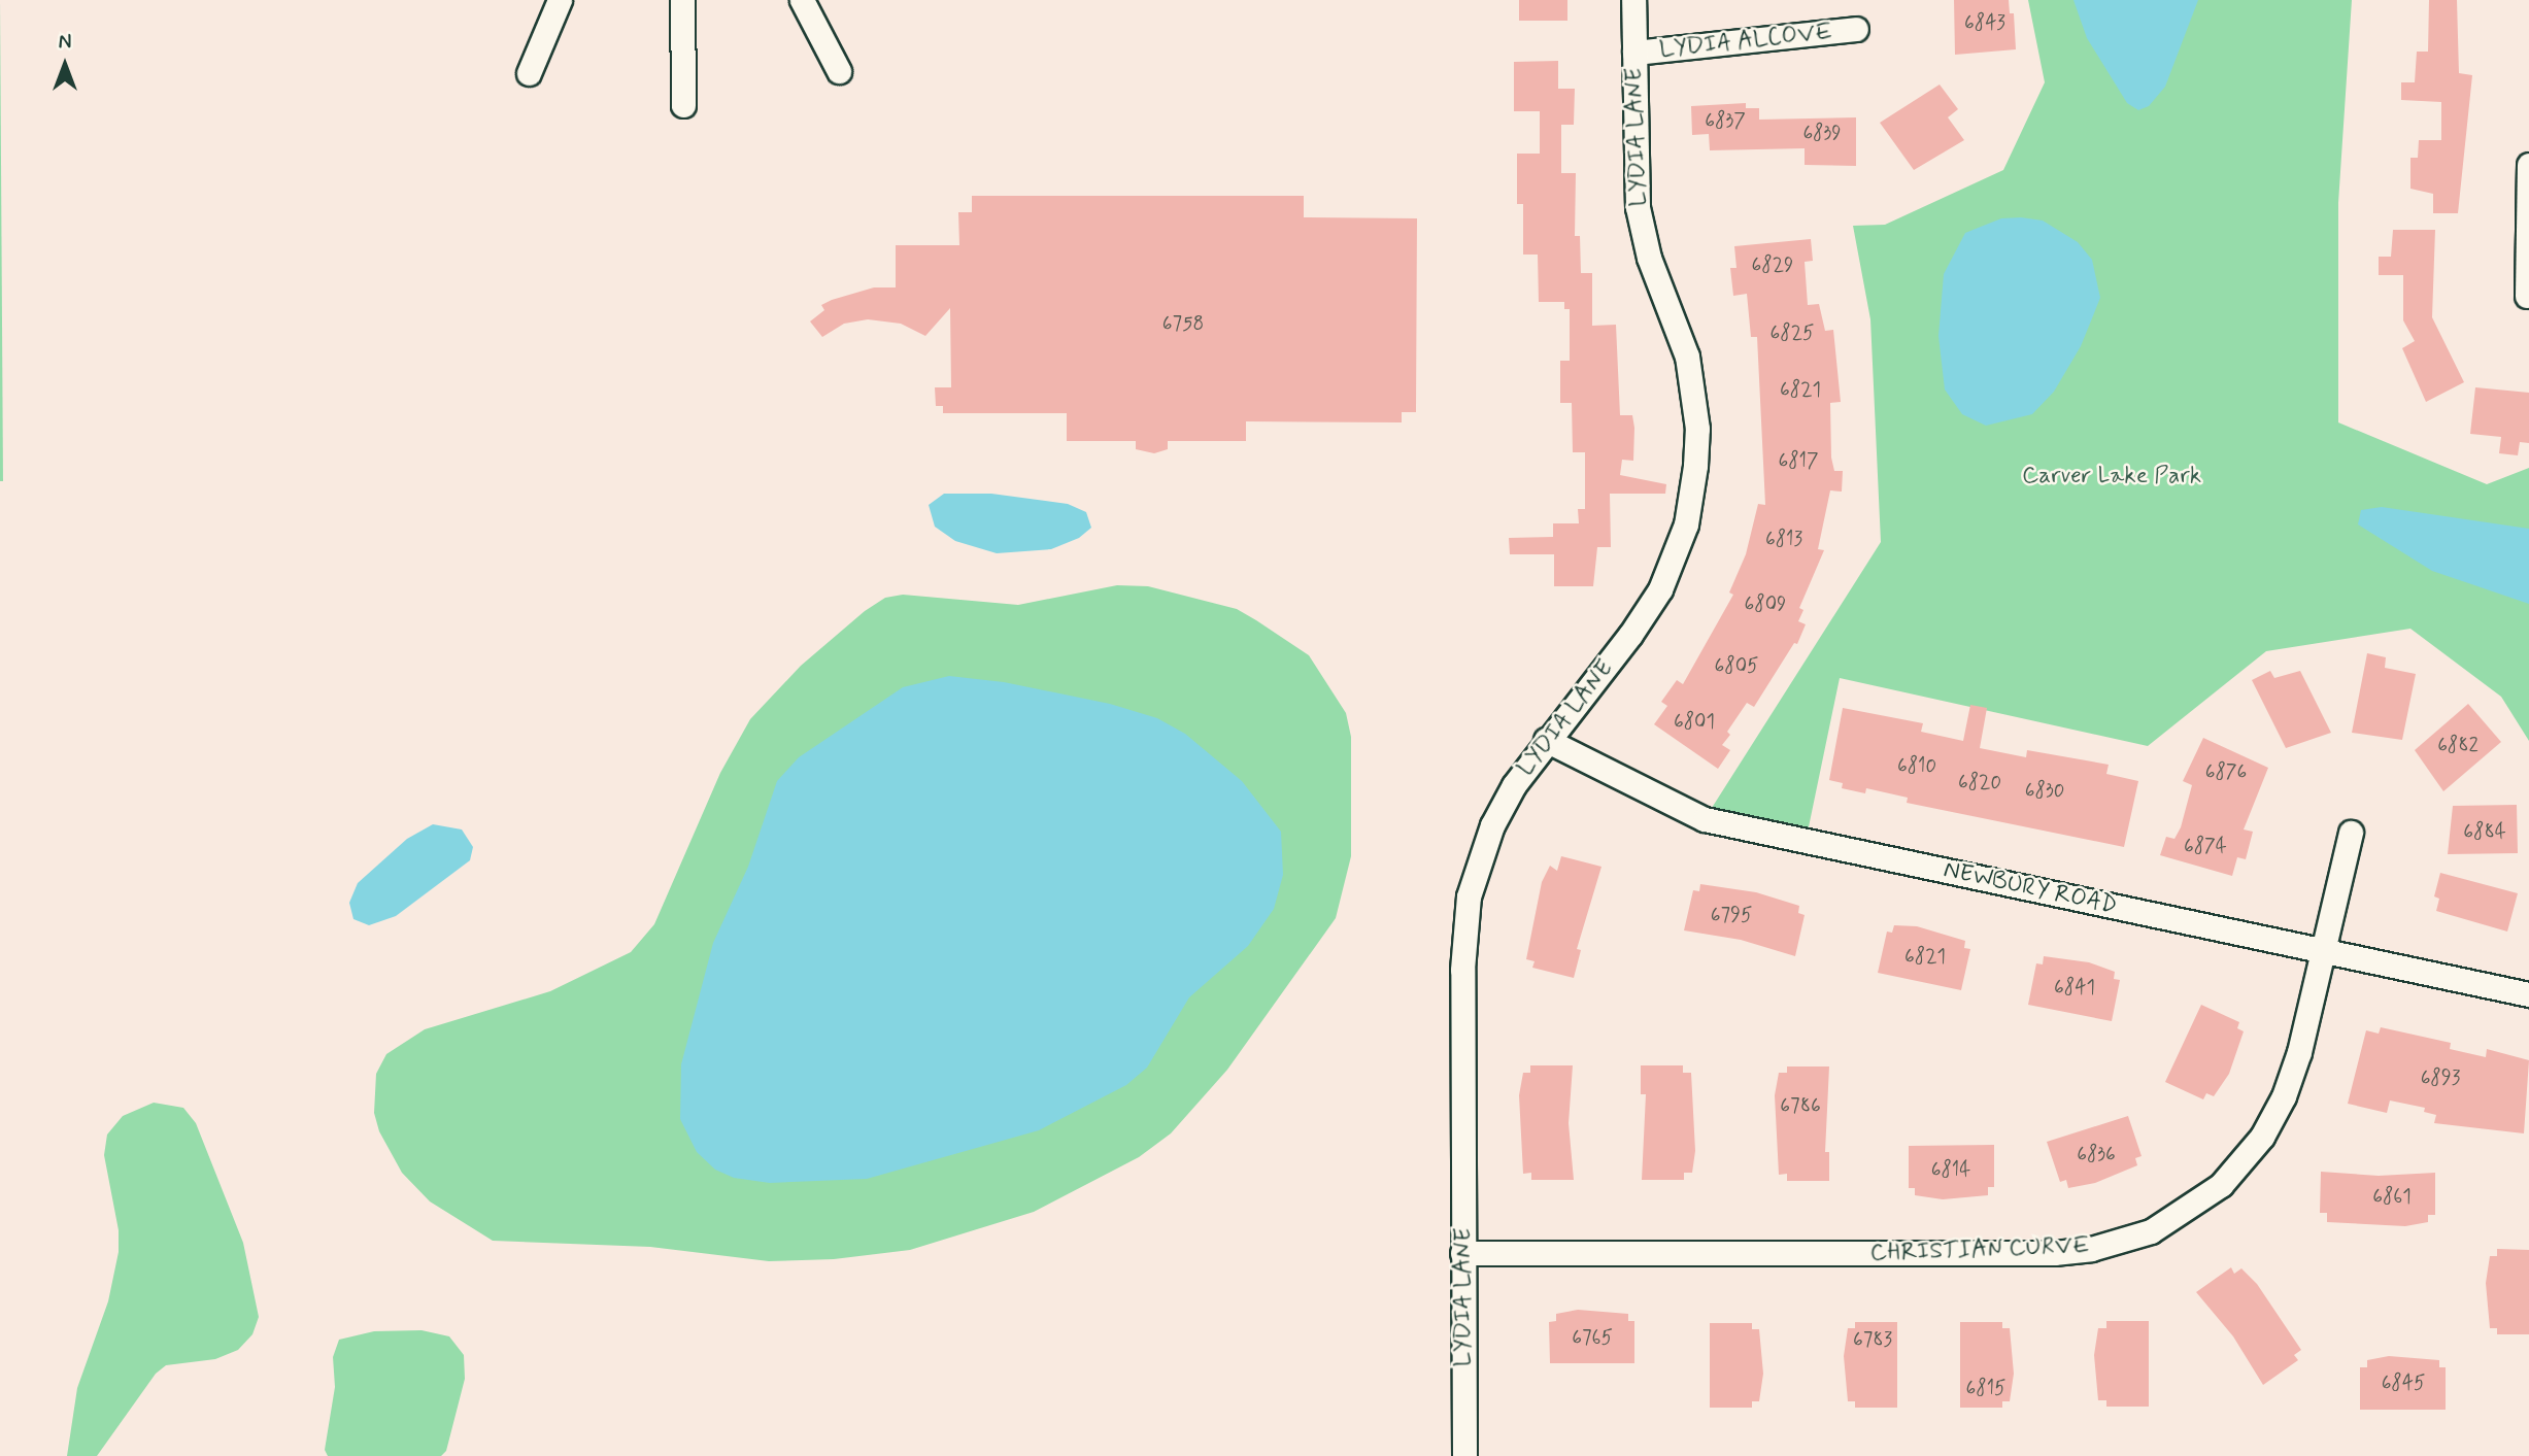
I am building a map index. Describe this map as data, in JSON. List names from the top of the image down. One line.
{"streets":{"street":["LYDIA ALCOVE","LYDIA LANE","NEWBURY ROAD","CHRISTIAN CURVE"]},"crossings":[["LYDIA ALCOVE","LYDIA LANE"],["LYDIA LANE","NEWBURY ROAD"],["LYDIA LANE","CHRISTIAN CURVE"],["NEWBURY ROAD","CHRISTIAN CURVE"]],"parks":["Carver Lake Park"],"house_numbers":["6843","6837","6839","6829","6758","6825","6821","6817","6813","6809","6805","6801","6882","6810","6876","6820","6830","6884","6874","6795","6821","6841","6893","6786","6836","6814","6861","6765","6783","6845","6815"],"north":"top"}
